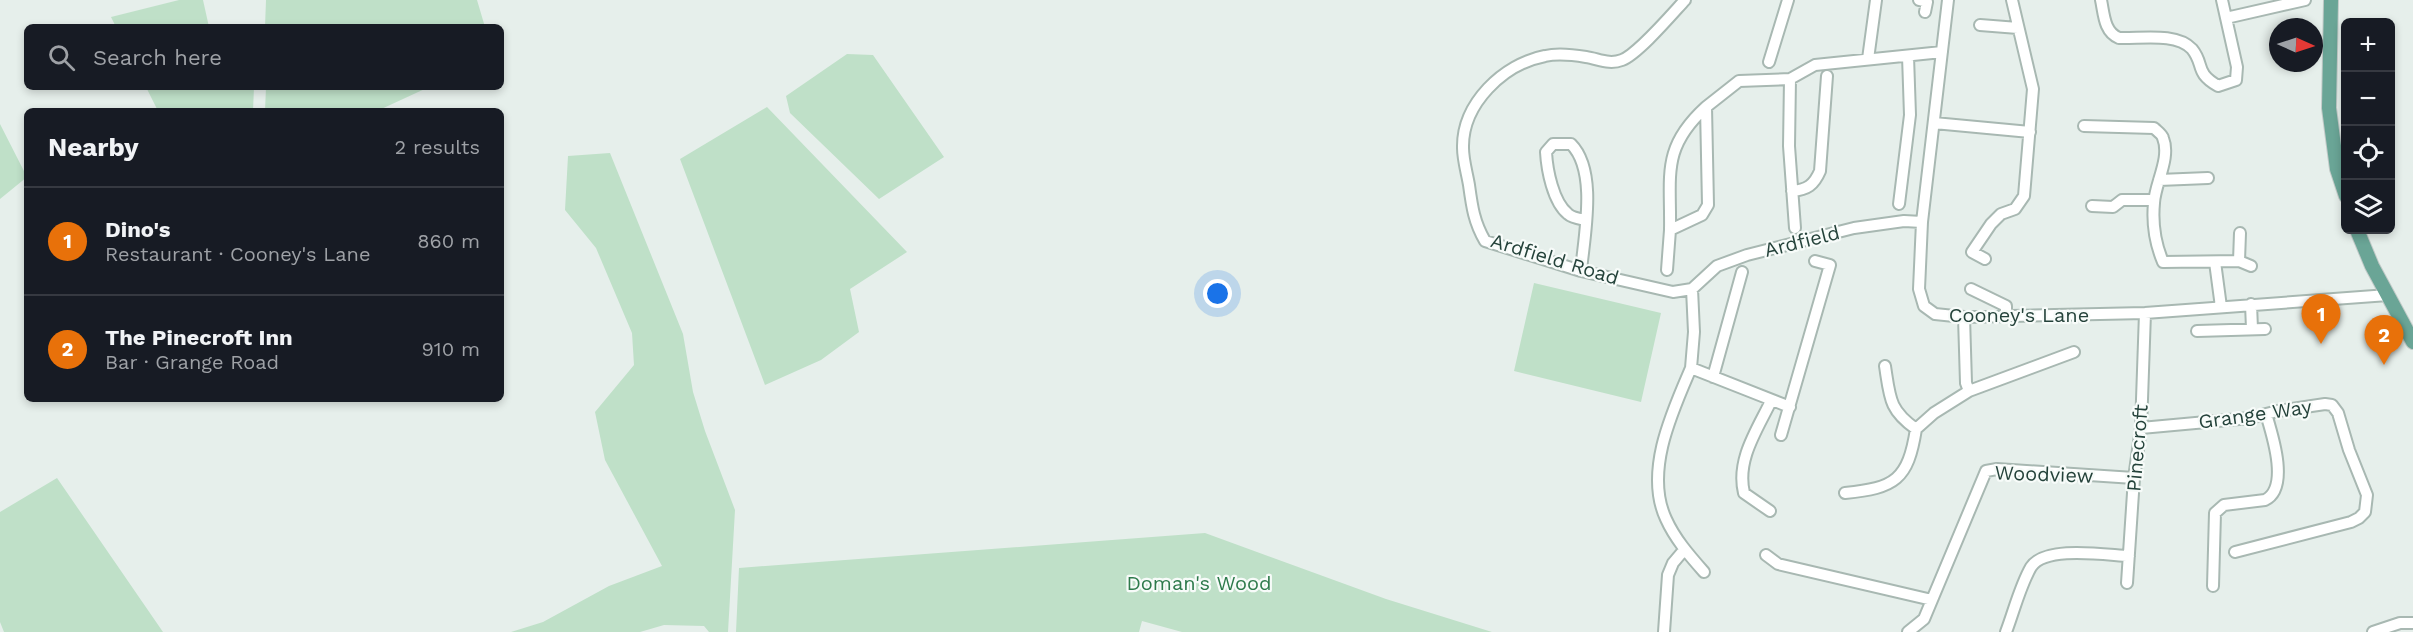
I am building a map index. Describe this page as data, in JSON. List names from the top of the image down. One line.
{"streets":{"street":["Ardfield","Ardfield Road","Cooney's Lane","Grange Way","Pinecroft","Woodview"]},"crossings":[["Ardfield","Ardfield Road"],["Ardfield","Cooney's Lane"],["Cooney's Lane","Pinecroft"],["Grange Way","Pinecroft"],["Pinecroft","Woodview"]],"parks":["Doman's Wood"],"north":"right","page":{"map_buttons":["+","−"],"search":"Search here","heading":["Nearby","2 results"],"list":[{"mark":"1","name":"Dino's","note":"Restaurant · Cooney's Lane","value":"860 m"},{"mark":"2","name":"The Pinecroft Inn","note":"Bar · Grange Road","value":"910 m"}],"pins":["1","2"]}}
